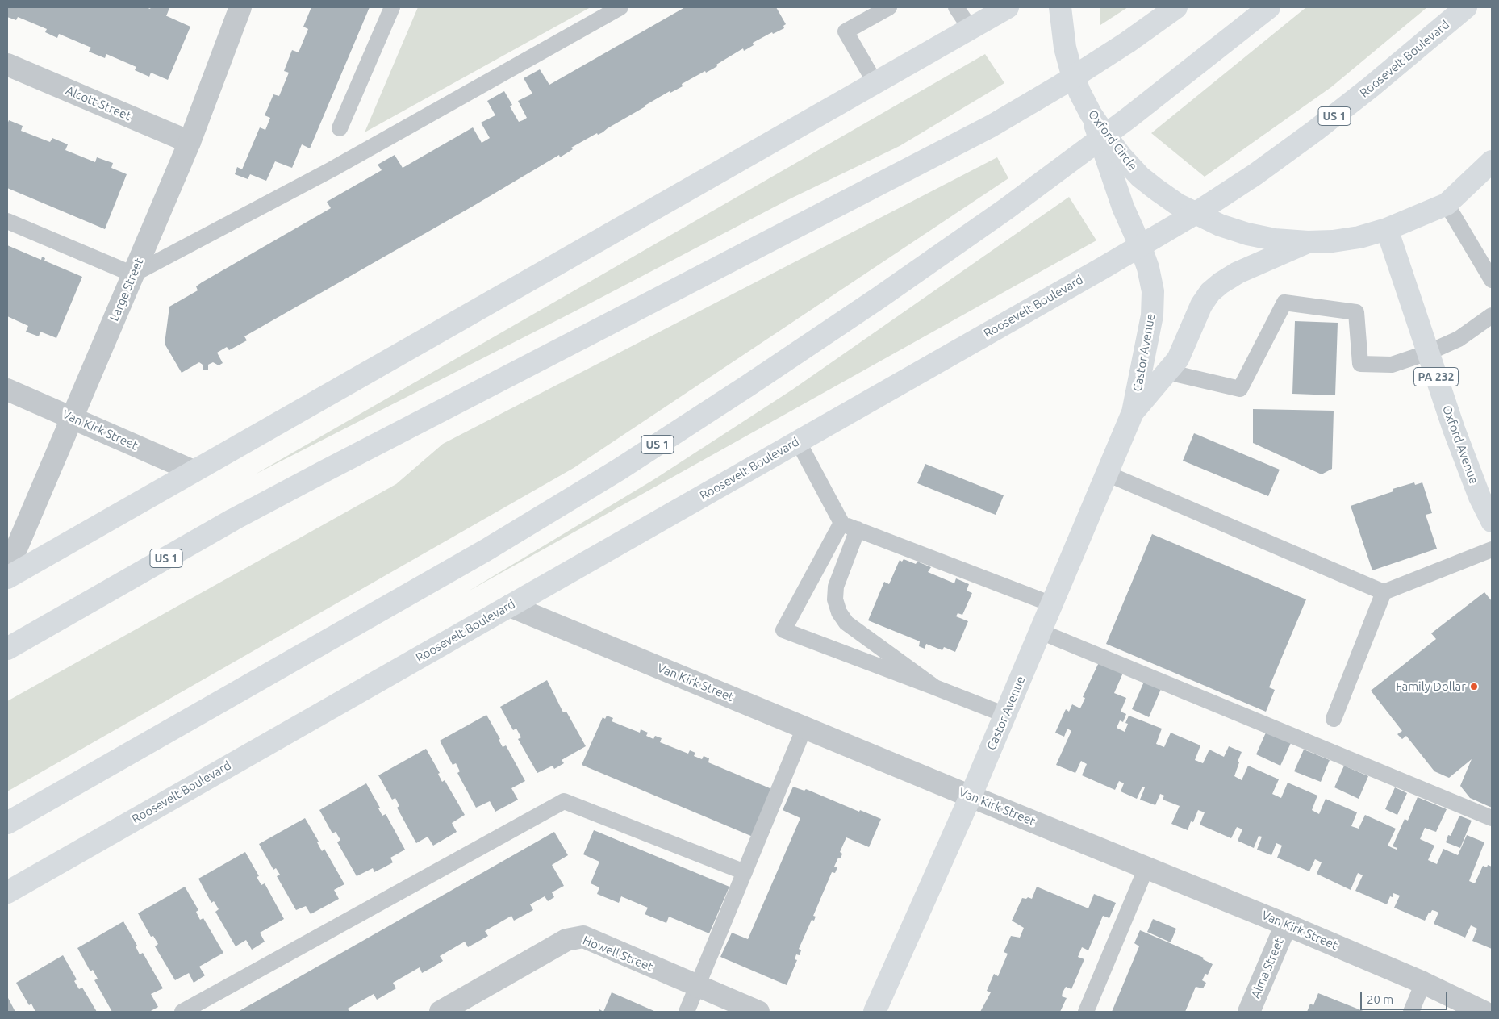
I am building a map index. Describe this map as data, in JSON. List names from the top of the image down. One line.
{"streets":{"main road":["Roosevelt Boulevard","US 1","Oxford Circle","Castor Avenue","PA 232","Oxford Avenue"],"street":["Alcott Street","Large Street","Van Kirk Street","Howell Street","Alma Street"]},"crossings":[["Roosevelt Boulevard","Oxford Circle"],["Roosevelt Boulevard","Castor Avenue"],["Roosevelt Boulevard","Van Kirk Street"],["Alcott Street","Large Street"],["Oxford Circle","Castor Avenue"],["Oxford Circle","Oxford Avenue"],["Large Street","Van Kirk Street"],["Castor Avenue","Van Kirk Street"],["Van Kirk Street","Alma Street"]],"places":["Family Dollar"],"scale_bar":"20 m"}
